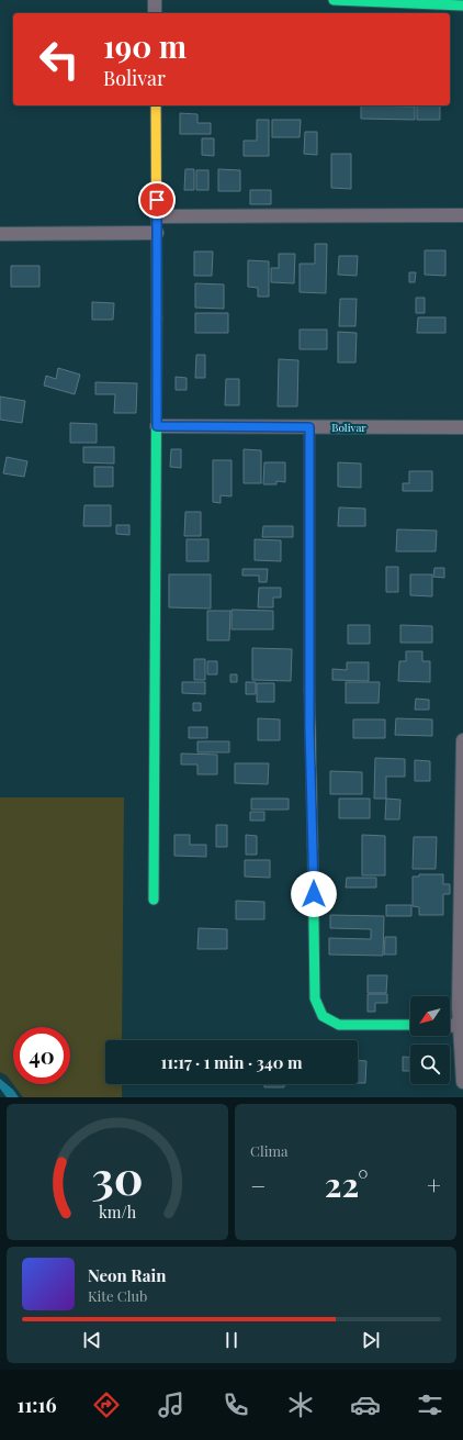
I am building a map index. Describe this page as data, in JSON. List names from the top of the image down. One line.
{"streets":{"street":["Bolivar"]},"north":"bottom left","page":{"turn":["190 m","Bolivar"],"limit":"40","trip":"11:17 · 1 min · 340 m","tile":"Clima","heat":["−","22°","+"],"song":["Neon Rain","Kite Club"],"tabs":"11:16","gauge":["30","km/h"]}}
